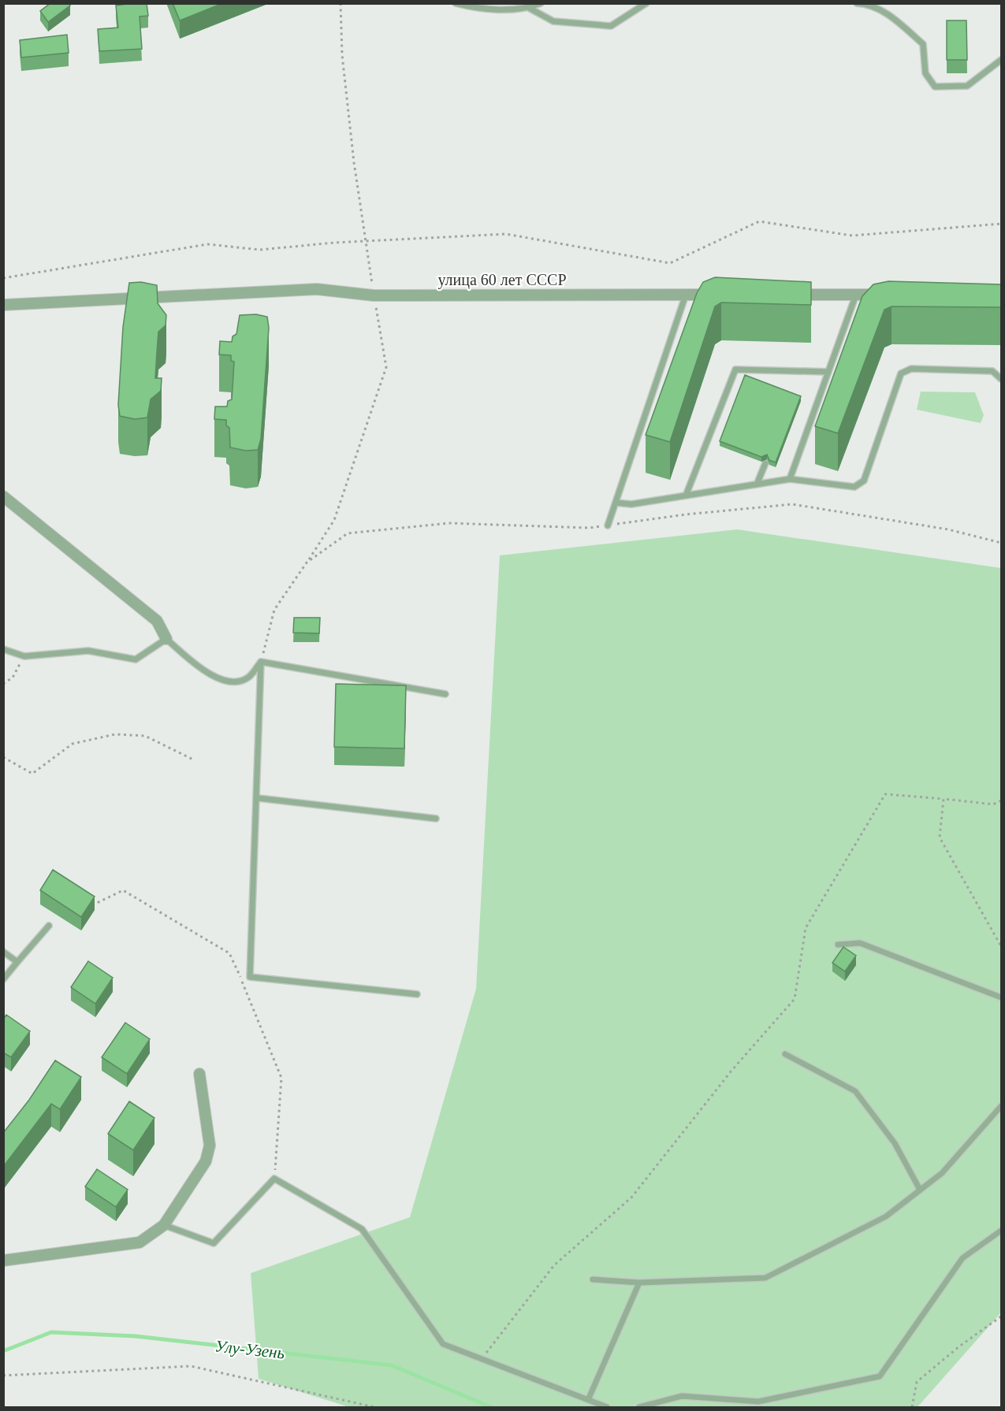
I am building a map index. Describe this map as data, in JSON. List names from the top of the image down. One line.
{"streets":{"street":["улица 60 лет СССР"]},"water":["Улу-Узень"]}
